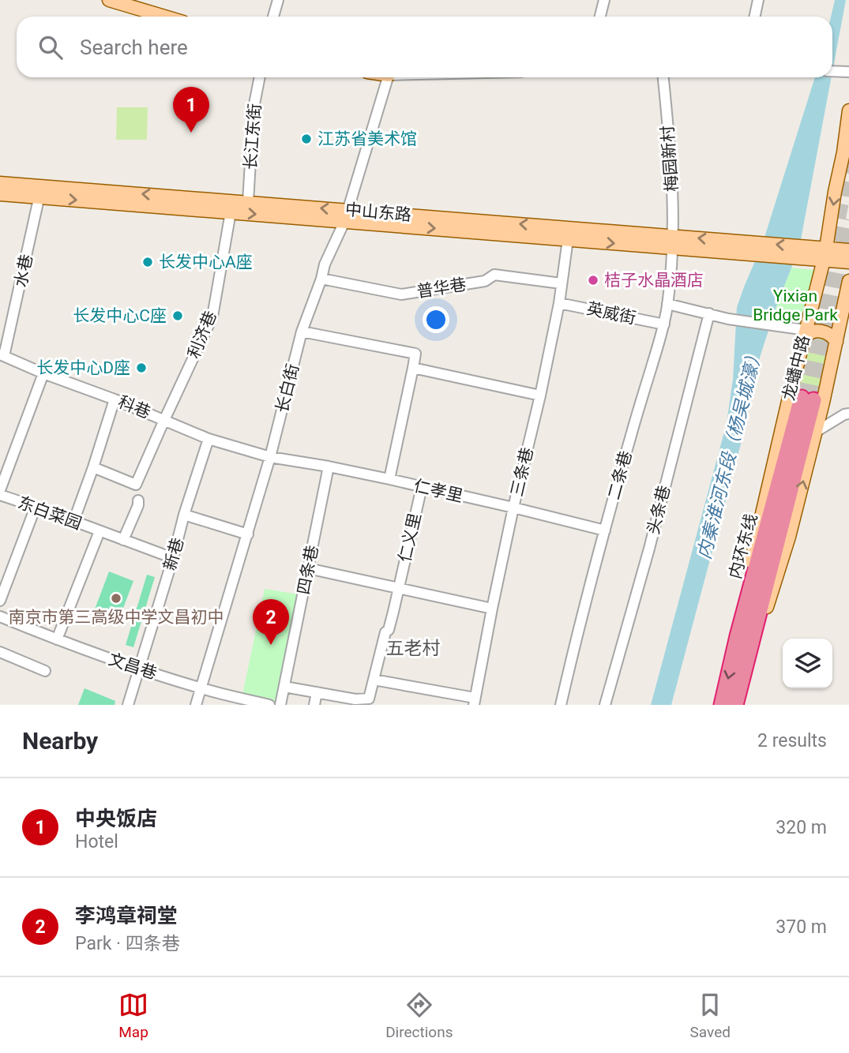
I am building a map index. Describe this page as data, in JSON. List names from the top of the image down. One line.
{"streets":{"highway":["内环东线"],"main road":["中山东路","龙蟠中路"],"street":["长江东街","梅园新村","水巷","普华巷","英威街","利济巷","长白街","科巷","三条巷","二条巷","仁孝里","头条巷","东白菜园","仁义里","新巷","四条巷","文昌巷"]},"crossings":[["长江东街","中山东路"],["梅园新村","中山东路"],["梅园新村","二条巷"],["中山东路","水巷"],["中山东路","利济巷"],["中山东路","龙蟠中路"],["中山东路","长白街"],["中山东路","三条巷"],["中山东路","二条巷"],["水巷","科巷"],["普华巷","长白街"],["普华巷","三条巷"],["英威街","三条巷"],["英威街","二条巷"],["利济巷","科巷"],["龙蟠中路","内环东线"],["长白街","科巷"],["长白街","仁孝里"],["长白街","文昌巷"],["科巷","仁孝里"],["科巷","新巷"],["三条巷","仁孝里"],["二条巷","仁孝里"],["仁孝里","仁义里"],["仁孝里","四条巷"],["东白菜园","新巷"],["东白菜园","文昌巷"],["新巷","文昌巷"]],"districts":["五老村"],"water":["内秦淮河东段（杨吴城濠）"],"parks":["Yixian Bridge Park"],"places":["江苏省美术馆","长发中心A座","桔子水晶酒店","长发中心C座","长发中心D座","南京市第三高级中学文昌初中"],"page":{"search":"Search here","pins":["1","2"],"heading":["Nearby","2 results"],"list":[{"mark":"1","name":"中央饭店","note":"Hotel","value":"320 m"},{"mark":"2","name":"李鸿章祠堂","note":"Park · 四条巷","value":"370 m"}],"nav":["Map","Directions","Saved"]}}
